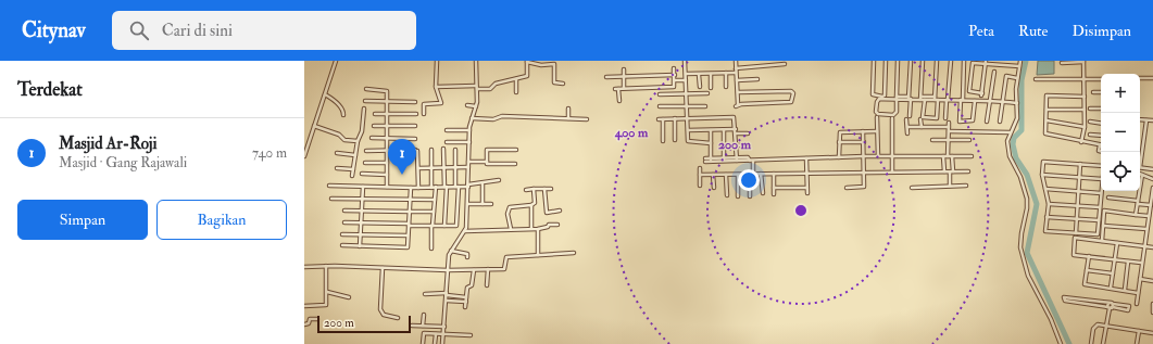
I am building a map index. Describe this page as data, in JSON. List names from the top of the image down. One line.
{"scale_bar":"200 m","page":{"header":"Citynav","search":"Cari di sini","nav":["Peta","Rute","Disimpan"],"heading":"Terdekat","map_buttons":["+","−"],"list":[{"mark":"1","name":"Masjid Ar-Roji","note":"Masjid · Gang Rajawali","value":"740 m"}],"pins":"1","buttons":["Simpan","Bagikan"],"scale":"200 m"},"rings":["400 m","200 m"]}
